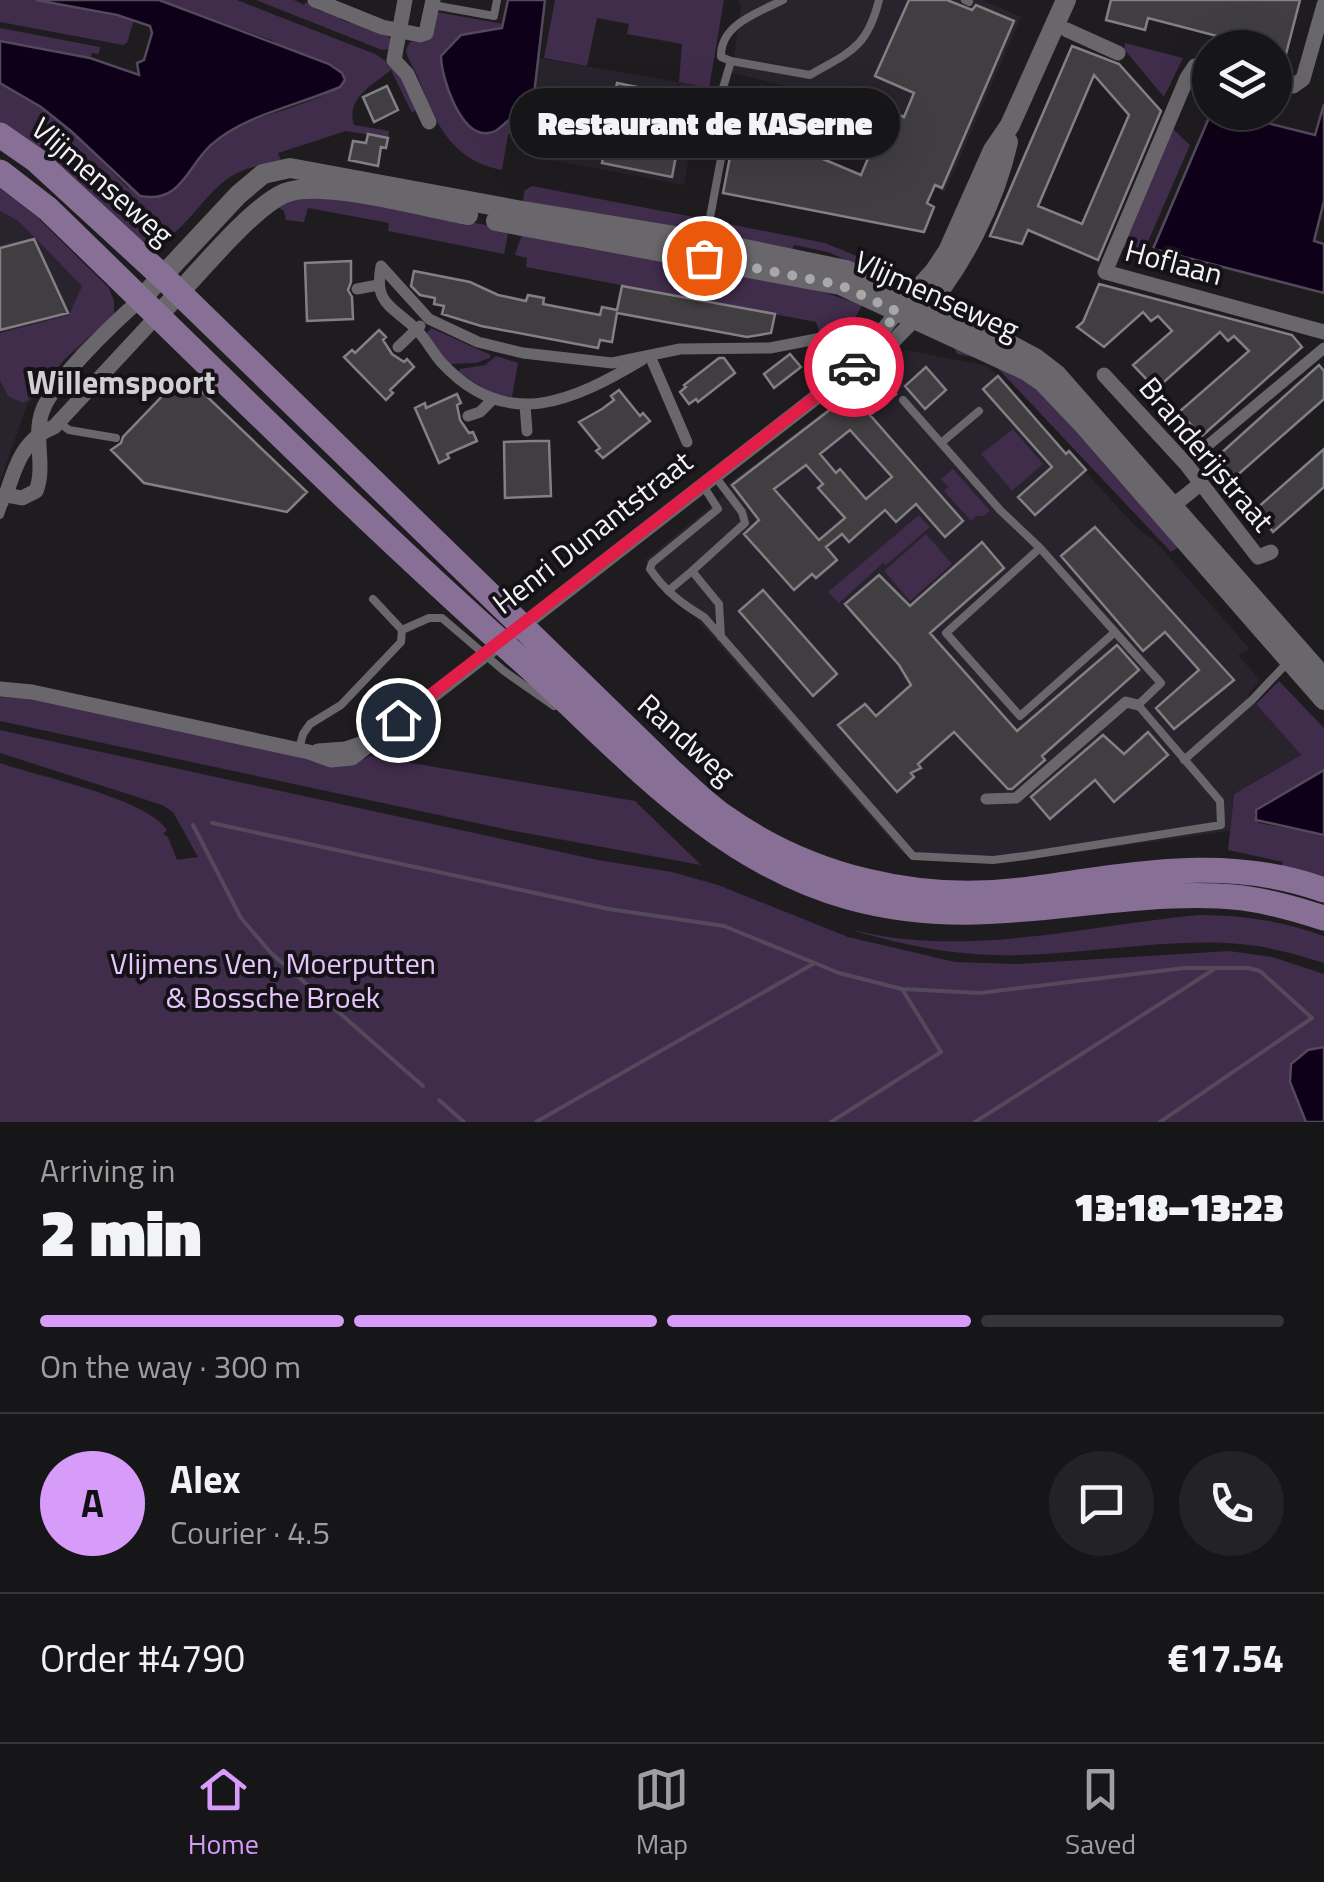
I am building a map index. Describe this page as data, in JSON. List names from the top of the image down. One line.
{"streets":{"main road":["Vlijmenseweg","Randweg"],"street":["Hoflaan","Branderijstraat","Henri Dunantstraat"]},"crossings":[["Vlijmenseweg","Henri Dunantstraat"],["Vlijmenseweg","Randweg"]],"districts":["Willemspoort"],"parks":["Vlijmens Ven, Moerputten & Bossche Broek"],"places":["Restaurant de KASerne"],"page":{"bubble":"Restaurant de KASerne","heading":["2 min","Arriving in","13:18–13:23"],"panel":["Alex","Courier · 4.5","Order #4790","€17.54"],"bar":"On the way · 300 m","round":"A","tabs":["Home","Map","Saved"]}}
